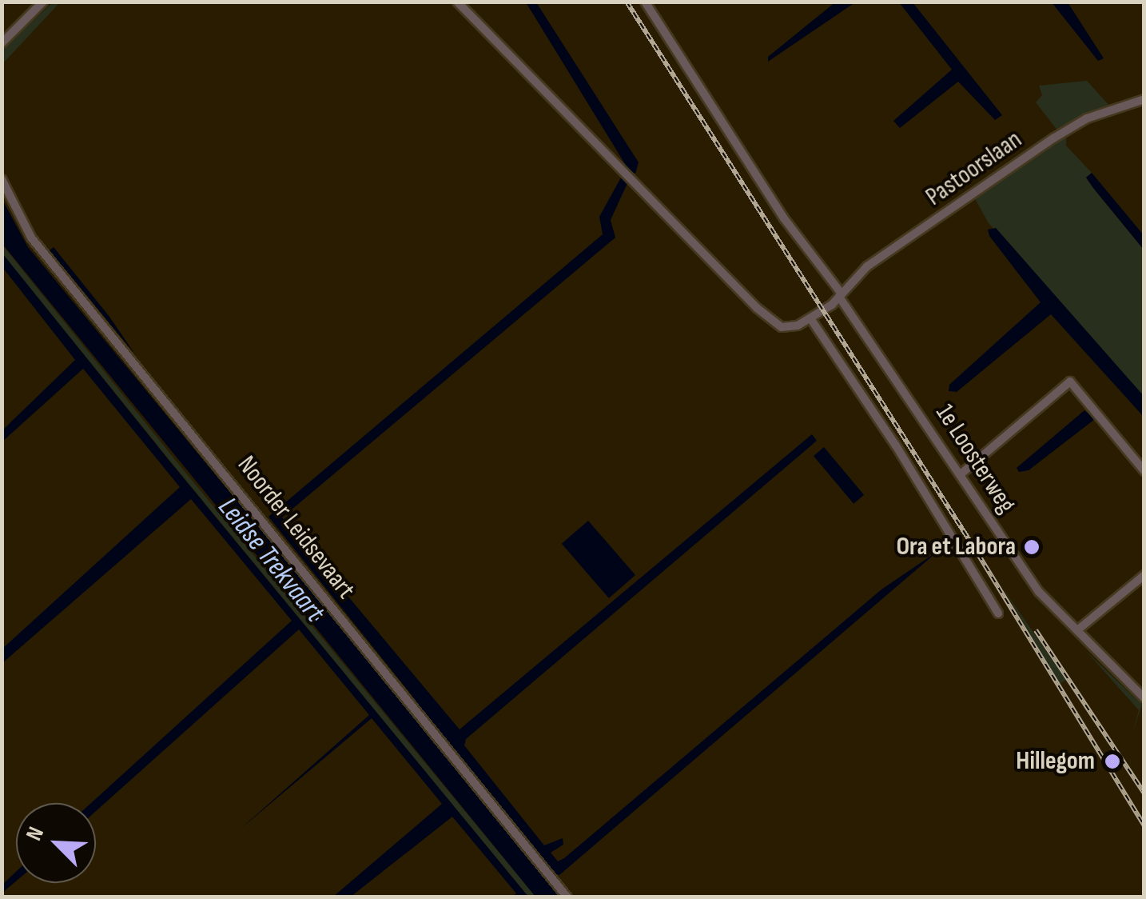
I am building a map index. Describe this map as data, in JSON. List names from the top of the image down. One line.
{"streets":{"street":["Pastoorslaan","1e Loosterweg","Noorder Leidsevaart"]},"crossings":[["Pastoorslaan","1e Loosterweg"]],"water":["Leidse Trekvaart"],"places":["Ora et Labora","Hillegom"],"north":"top left"}
